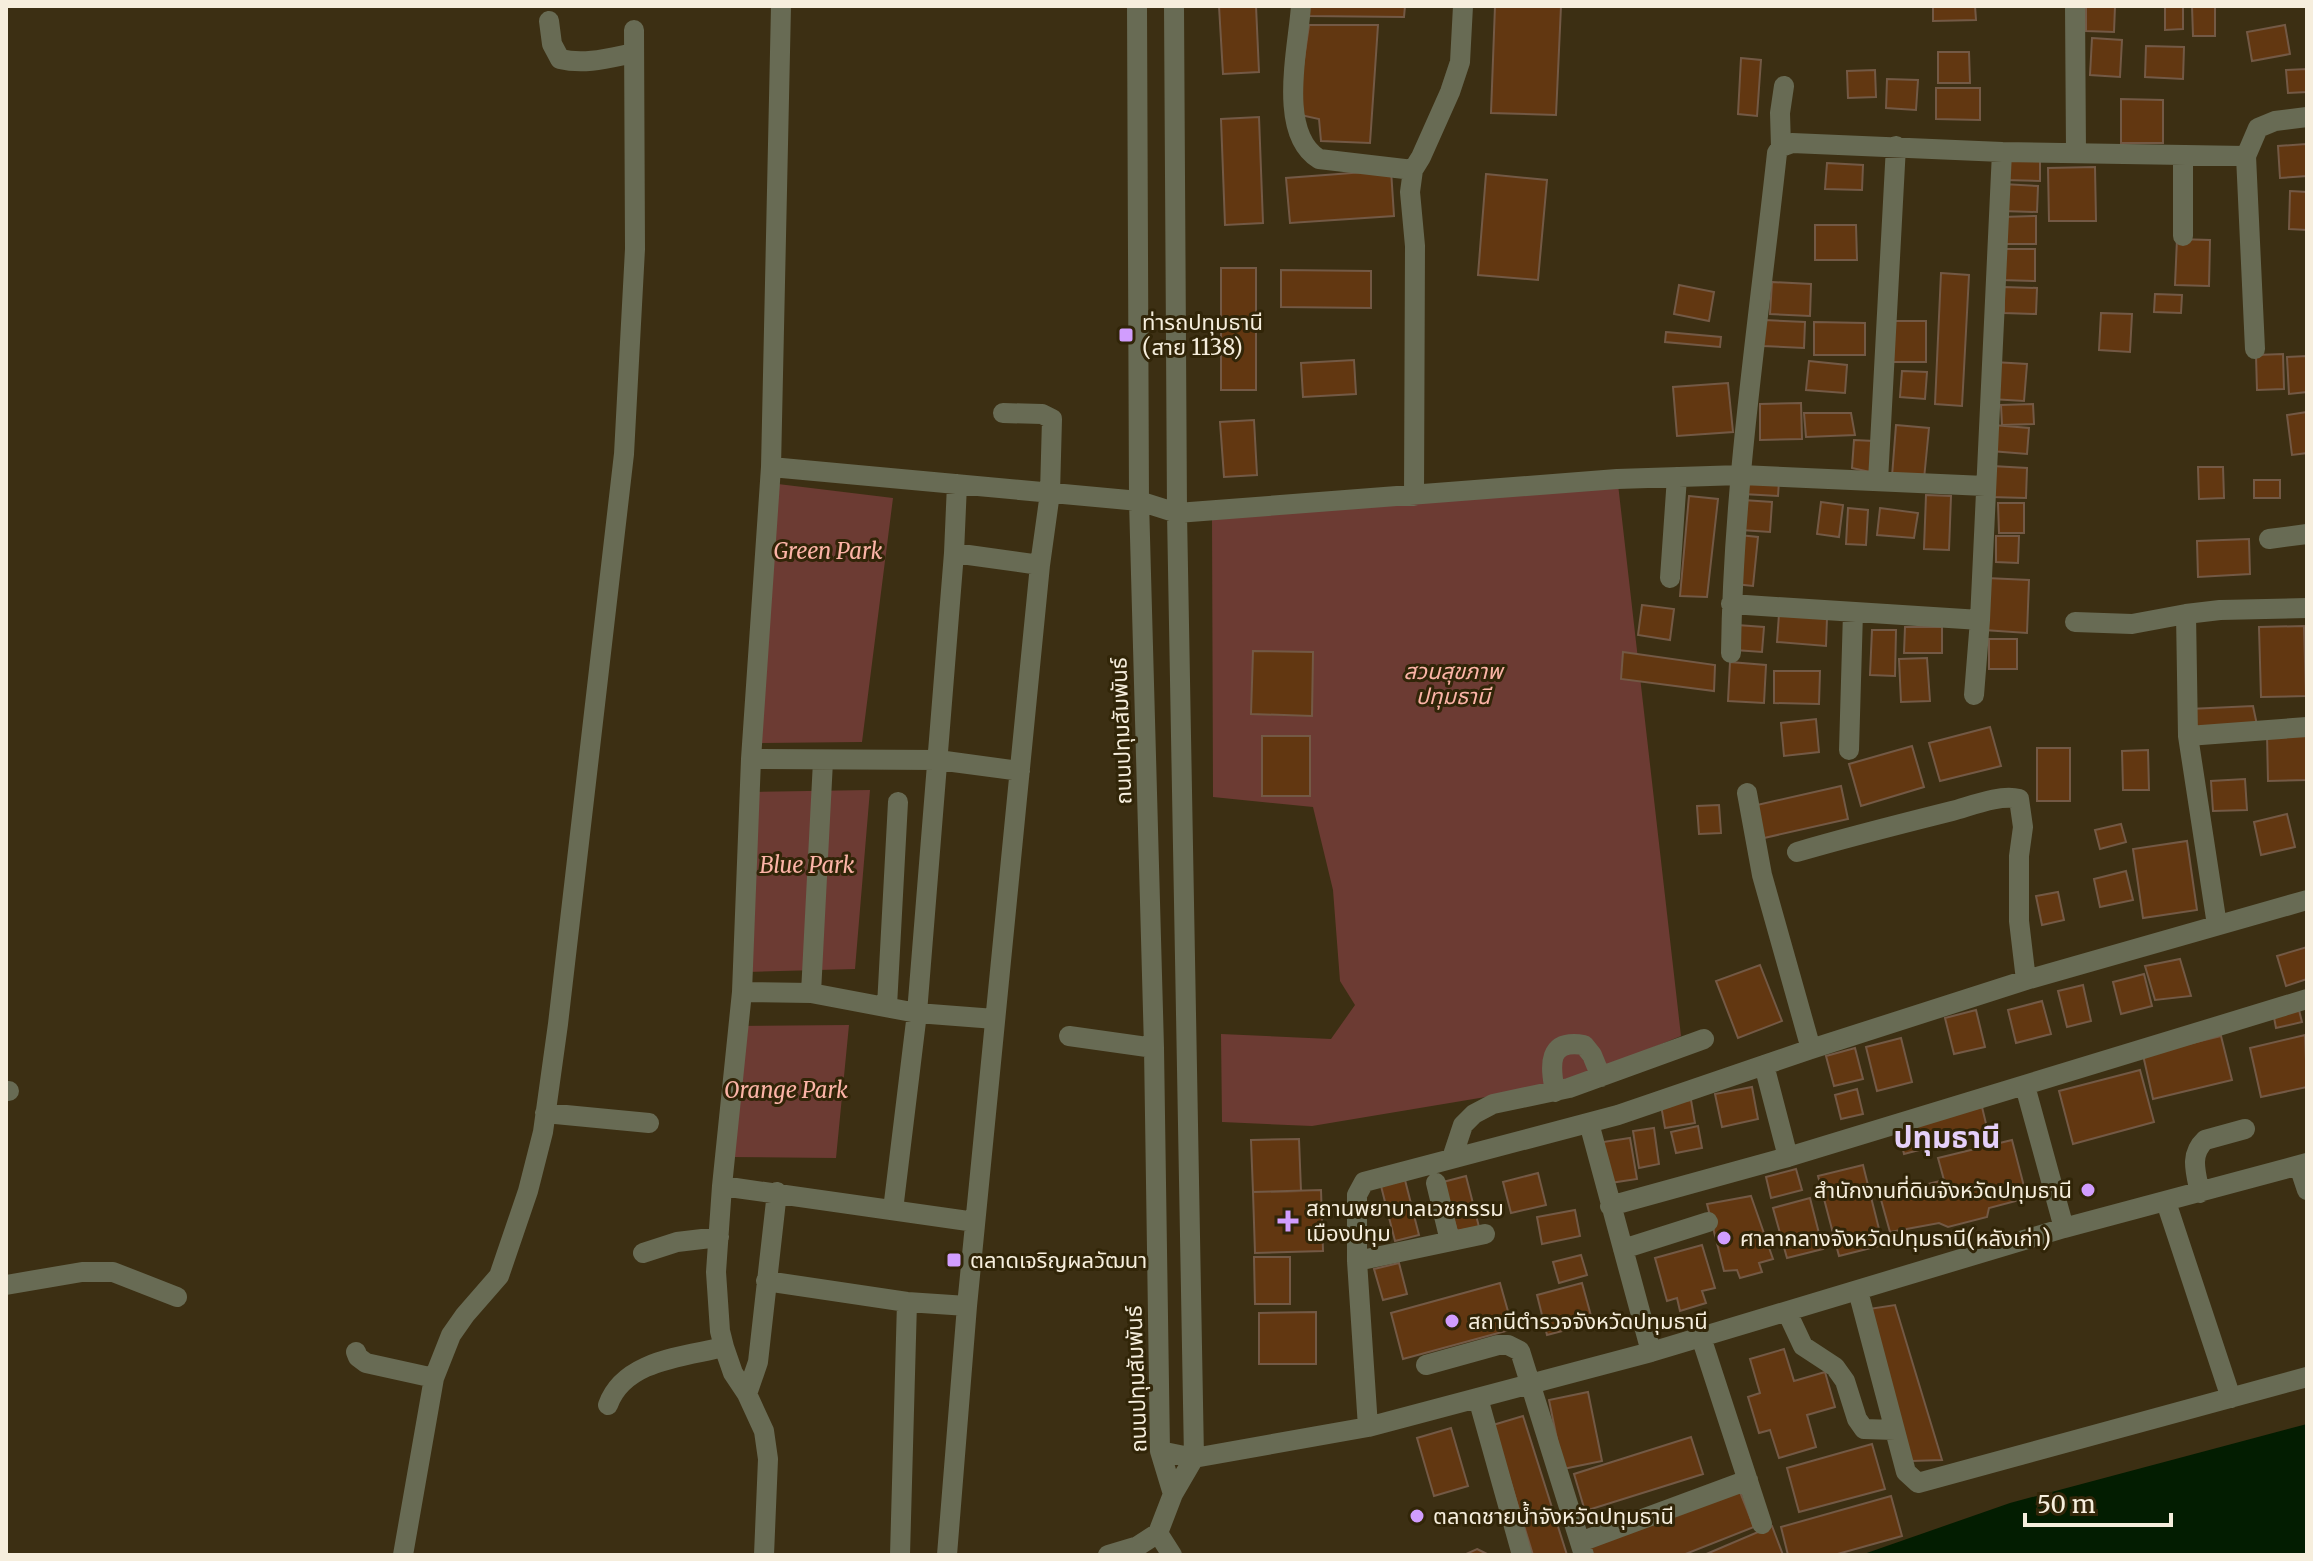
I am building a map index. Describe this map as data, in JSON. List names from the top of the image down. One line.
{"streets":{"street":["ถนนปทุมสัมพันธ์"]},"districts":["ปทุมธานี"],"parks":["Green Park","สวนสุขภาพ ปทุมธานี","Blue Park","Orange Park"],"places":{"transit":["ท่ารถปทุมธานี (สาย 1138)","ตลาดเจริญผลวัฒนา"],"other":["สำนักงานที่ดินจังหวัดปทุมธานี","ศาลากลางจังหวัดปทุมธานี(หลังเก่า)","สถานีตำรวจจังหวัดปทุมธานี","ตลาดชายน้ำจังหวัดปทุมธานี"],"health":["สถานพยาบาลเวชกรรม เมืองปทุม"]},"scale_bar":"50 m"}
